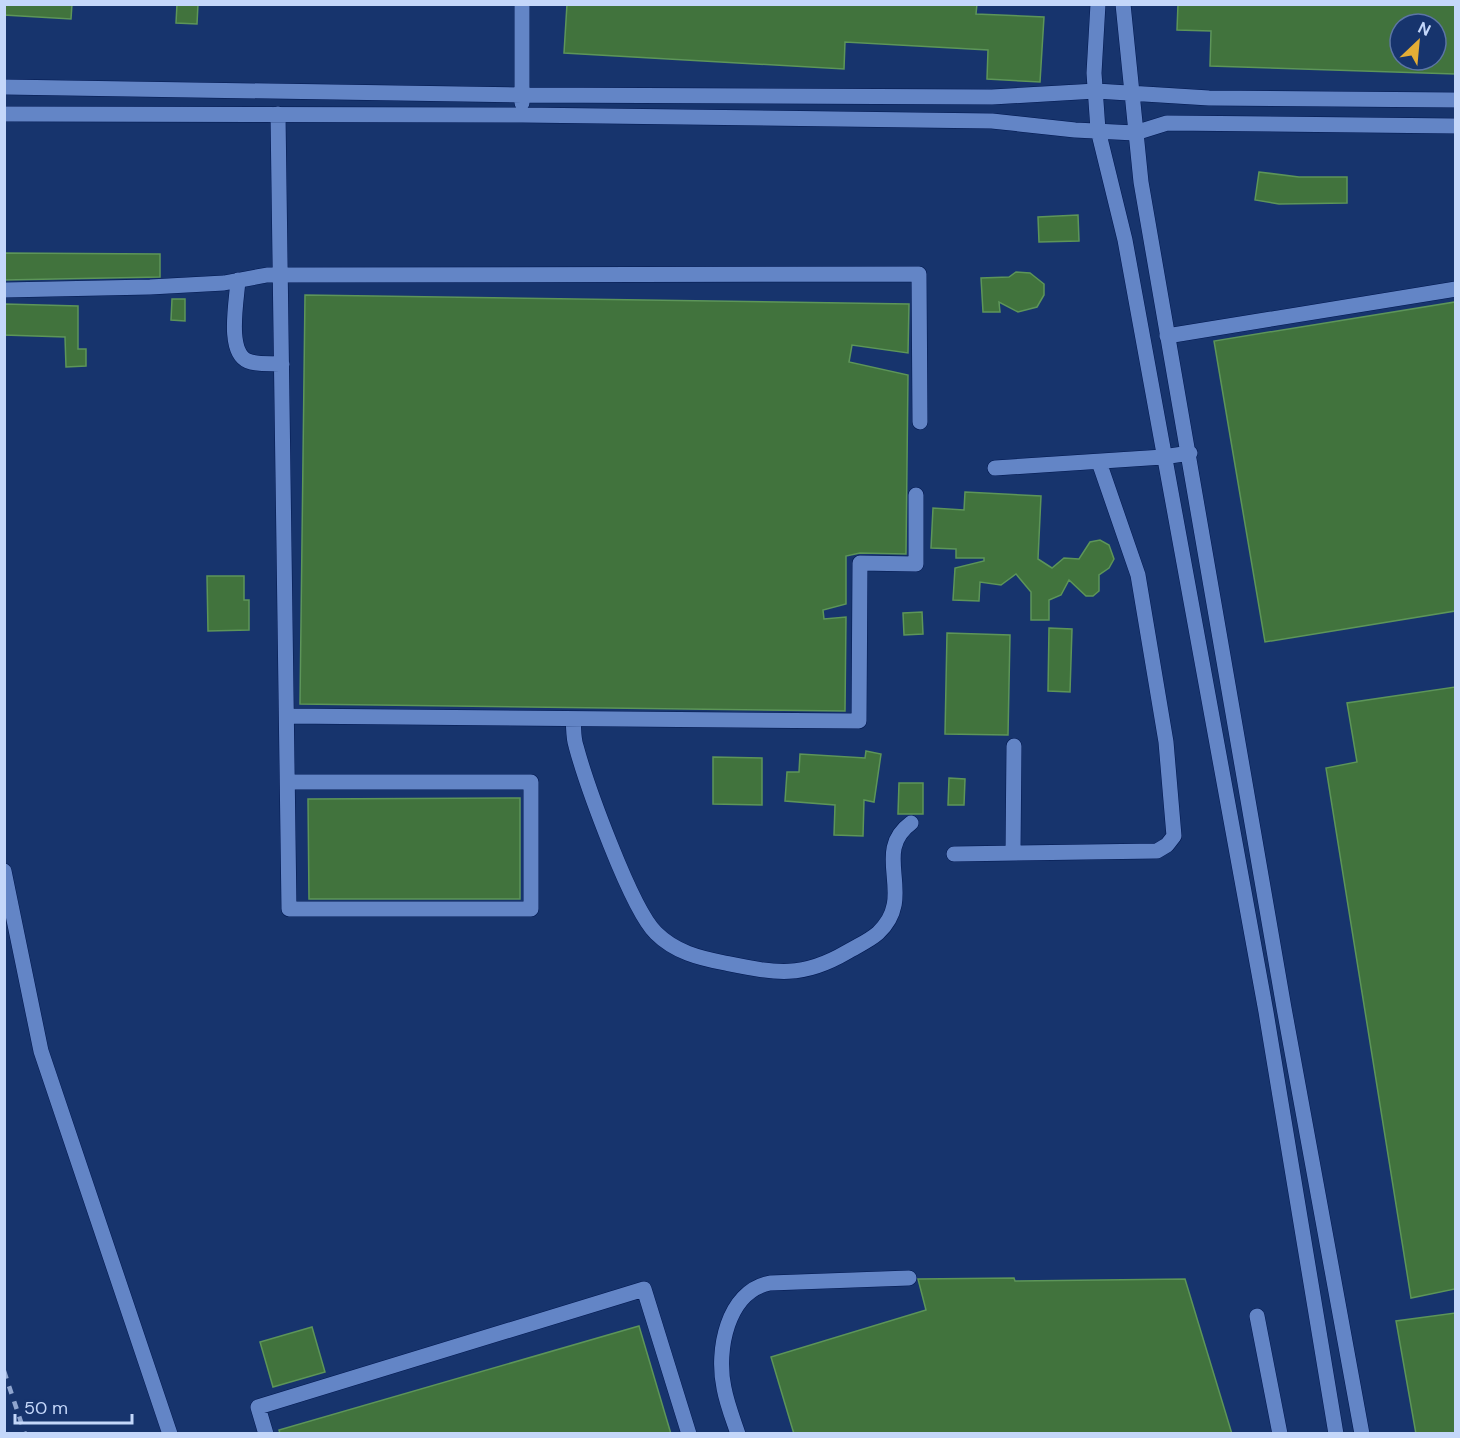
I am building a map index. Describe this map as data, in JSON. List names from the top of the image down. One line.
{"scale_bar":"50 m","north":"top right"}
